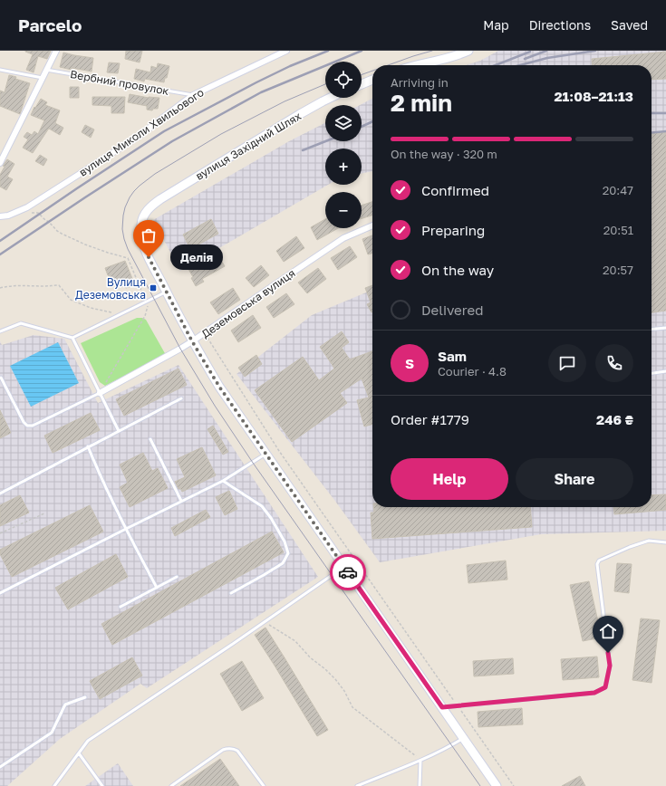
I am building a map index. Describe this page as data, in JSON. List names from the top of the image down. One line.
{"streets":{"street":["вулиця Миколи Хвильового","вулиця Західний Шлях","Деземовська вулиця"],"lane":["Вербний провулок"]},"crossings":[["Вербний провулок","вулиця Миколи Хвильового"],["вулиця Західний Шлях","Деземовська вулиця"]],"places":{"other":["Делія"],"transit":["Вулиця Деземовська"]},"page":{"header":"Parcelo","nav":["Map","Directions","Saved"],"map_buttons":["+","−"],"heading":["2 min","Arriving in","21:08–21:13"],"panel":["Sam","Courier · 4.8","Order #1779","246 ₴"],"bar":"On the way · 320 m","list":[["Confirmed","20:47"],["Preparing","20:51"],["On the way","20:57"],"Delivered"],"bubble":"Делія","round":"S","buttons":["Help","Share"]}}
